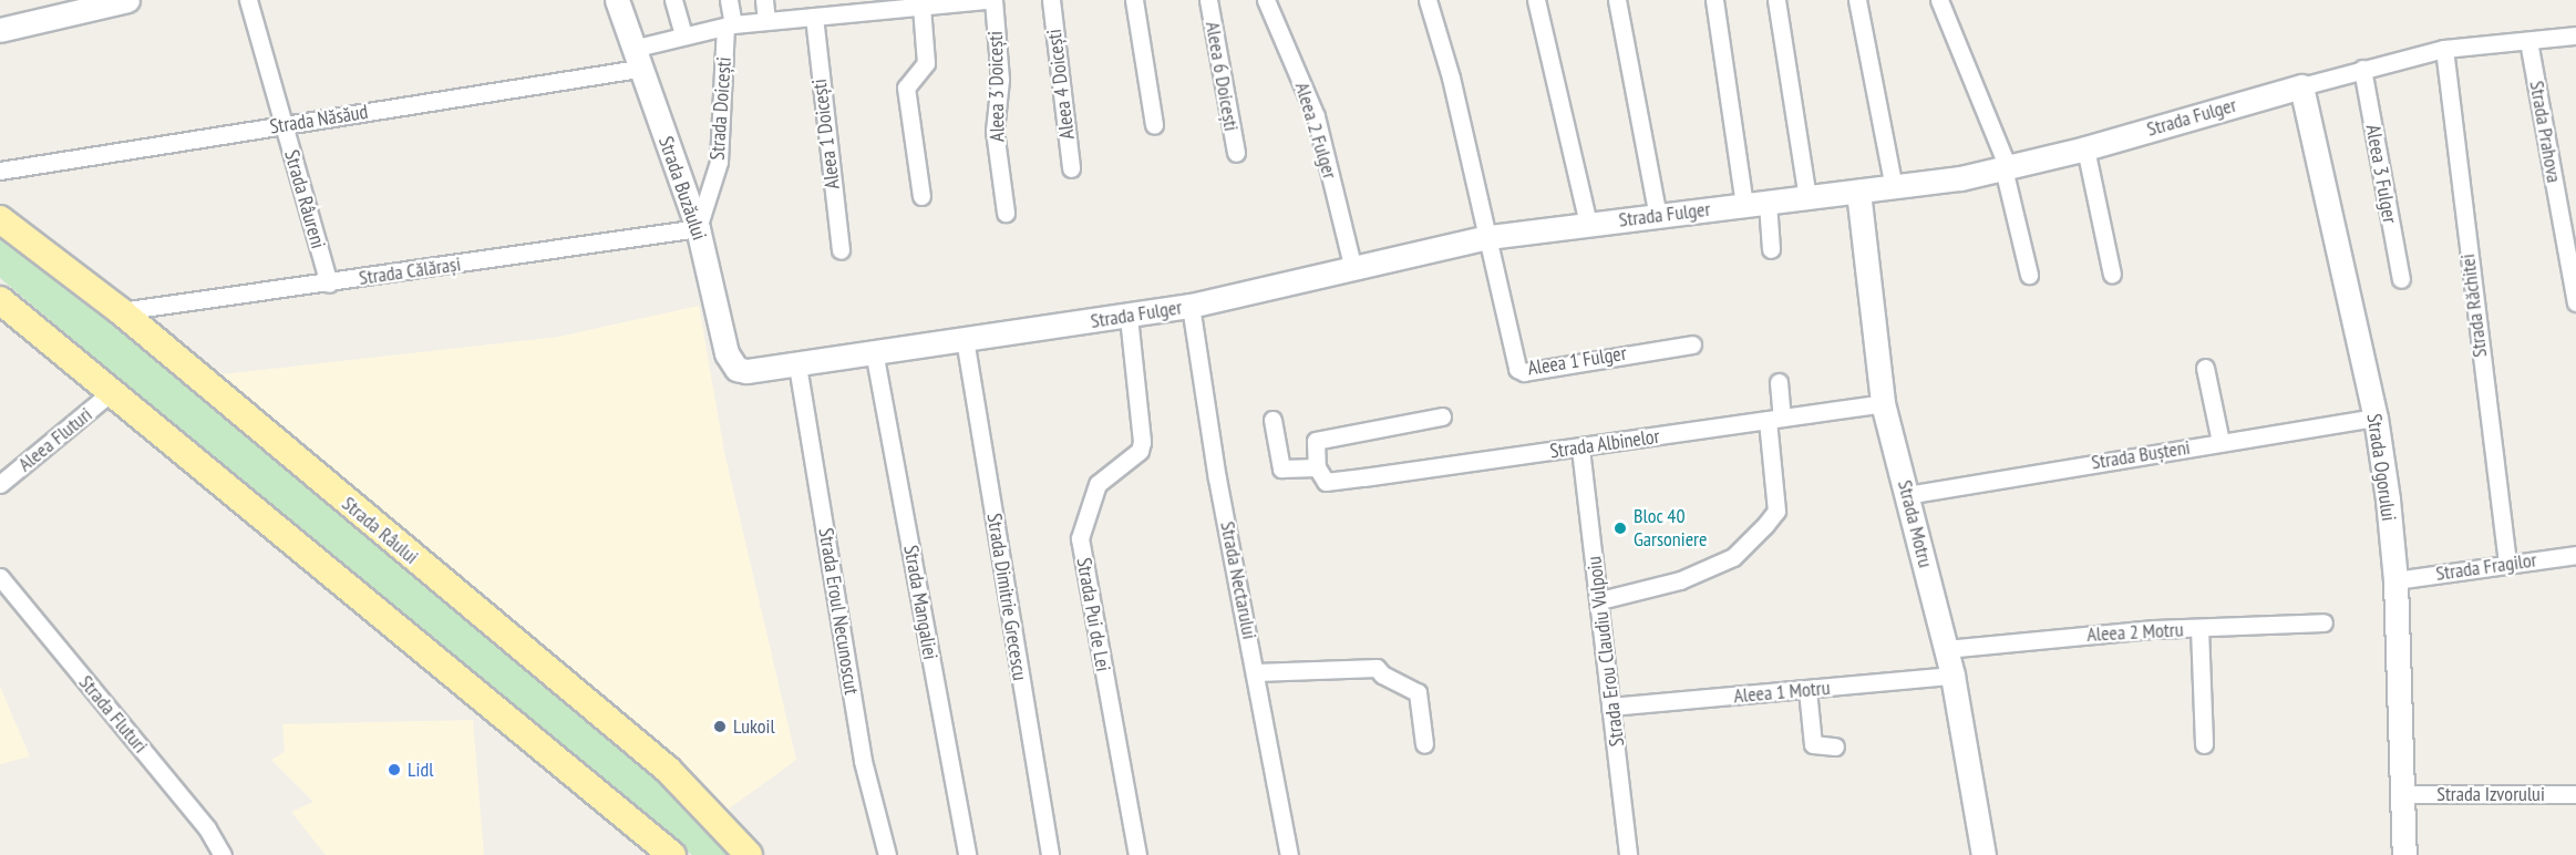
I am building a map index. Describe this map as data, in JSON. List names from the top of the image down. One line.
{"streets":{"main road":["Strada Râului"],"street":["Aleea 6 Doicești","Aleea 4 Doicești","Aleea 3 Doicești","Strada Doicești","Strada Fulger","Strada Năsăud","Aleea 2 Fulger","Strada Prahova","Aleea 1 Doicești","Aleea 3 Fulger","Strada Buzăului","Strada Râureni","Strada Călărași","Strada Răchitei","Aleea 1 Fulger","Aleea Fluturi","Strada Albinelor","Strada Bușteni","Strada Ogorului","Strada Motru","Strada Fragilor","Strada Nectarului","Strada Dimitrie Grecescu","Strada Mangaliei","Strada Eroul Necunoscut","Strada Pui de Lei","Aleea 2 Motru","Strada Erou Claudiu Vulpoiu","Aleea 1 Motru","Strada Fluturi","Strada Izvorului"]},"crossings":[["Strada Doicești","Strada Năsăud"],["Strada Doicești","Aleea 1 Doicești"],["Strada Doicești","Strada Buzăului"],["Strada Doicești","Strada Călărași"],["Strada Fulger","Aleea 2 Fulger"],["Strada Fulger","Strada Prahova"],["Strada Fulger","Aleea 3 Fulger"],["Strada Fulger","Strada Buzăului"],["Strada Fulger","Strada Răchitei"],["Strada Fulger","Aleea 1 Fulger"],["Strada Fulger","Strada Ogorului"],["Strada Fulger","Strada Motru"],["Strada Fulger","Strada Nectarului"],["Strada Fulger","Strada Dimitrie Grecescu"],["Strada Fulger","Strada Mangaliei"],["Strada Fulger","Strada Eroul Necunoscut"],["Strada Fulger","Strada Pui de Lei"],["Strada Năsăud","Strada Buzăului"],["Strada Năsăud","Strada Râureni"],["Strada Buzăului","Strada Călărași"],["Strada Râureni","Strada Călărași"],["Strada Călărași","Strada Râului"],["Strada Răchitei","Strada Fragilor"],["Strada Albinelor","Strada Motru"],["Strada Albinelor","Strada Erou Claudiu Vulpoiu"],["Strada Bușteni","Strada Ogorului"],["Strada Bușteni","Strada Motru"],["Strada Ogorului","Strada Fragilor"],["Strada Ogorului","Strada Izvorului"],["Strada Motru","Aleea 2 Motru"],["Strada Motru","Aleea 1 Motru"],["Strada Erou Claudiu Vulpoiu","Aleea 1 Motru"]],"places":["Bloc 40 Garsoniere","Lukoil","Lidl"]}
